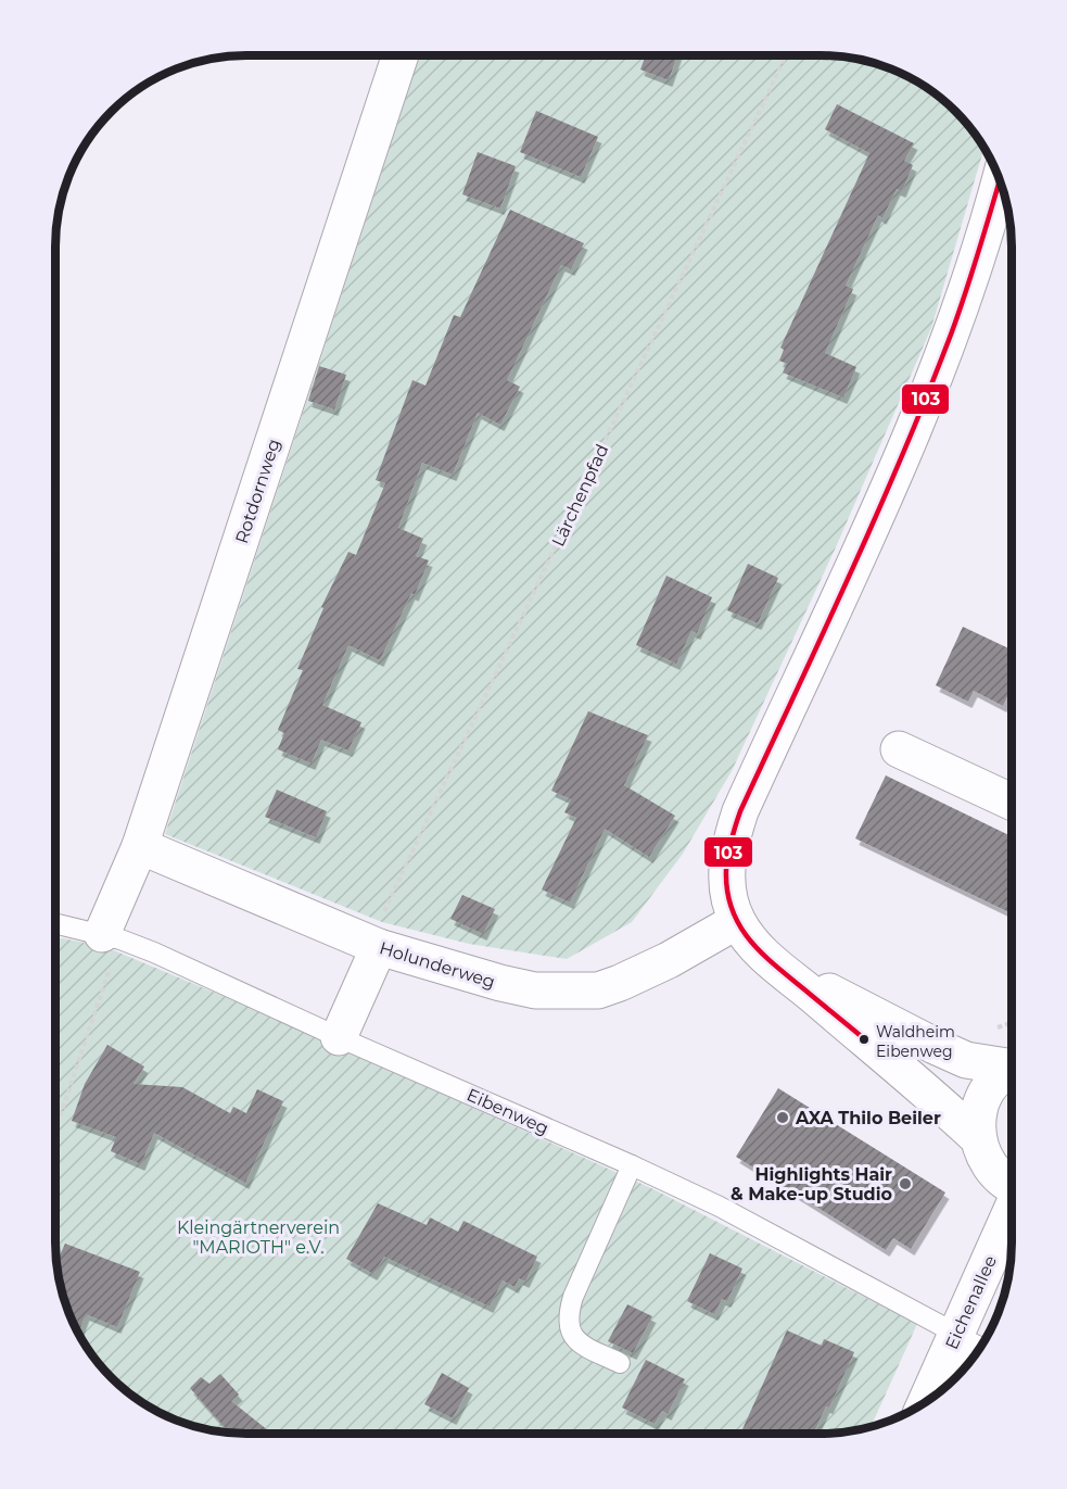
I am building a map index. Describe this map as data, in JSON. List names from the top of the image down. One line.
{"streets":{"street":["Rotdornweg","Holunderweg","Eichenallee"],"lane":["Eibenweg"],"path":["Lärchenpfad"]},"crossings":[["Rotdornweg","Holunderweg"],["Rotdornweg","Eibenweg"],["Lärchenpfad","Holunderweg"],["Eibenweg","Eichenallee"]],"parks":["Kleingärtnerverein \"MARIOTH\" e.V."],"places":["Waldheim Eibenweg","AXA Thilo Beiler","Highlights Hair & Make-up Studio"],"lines":["transit line 103"]}
